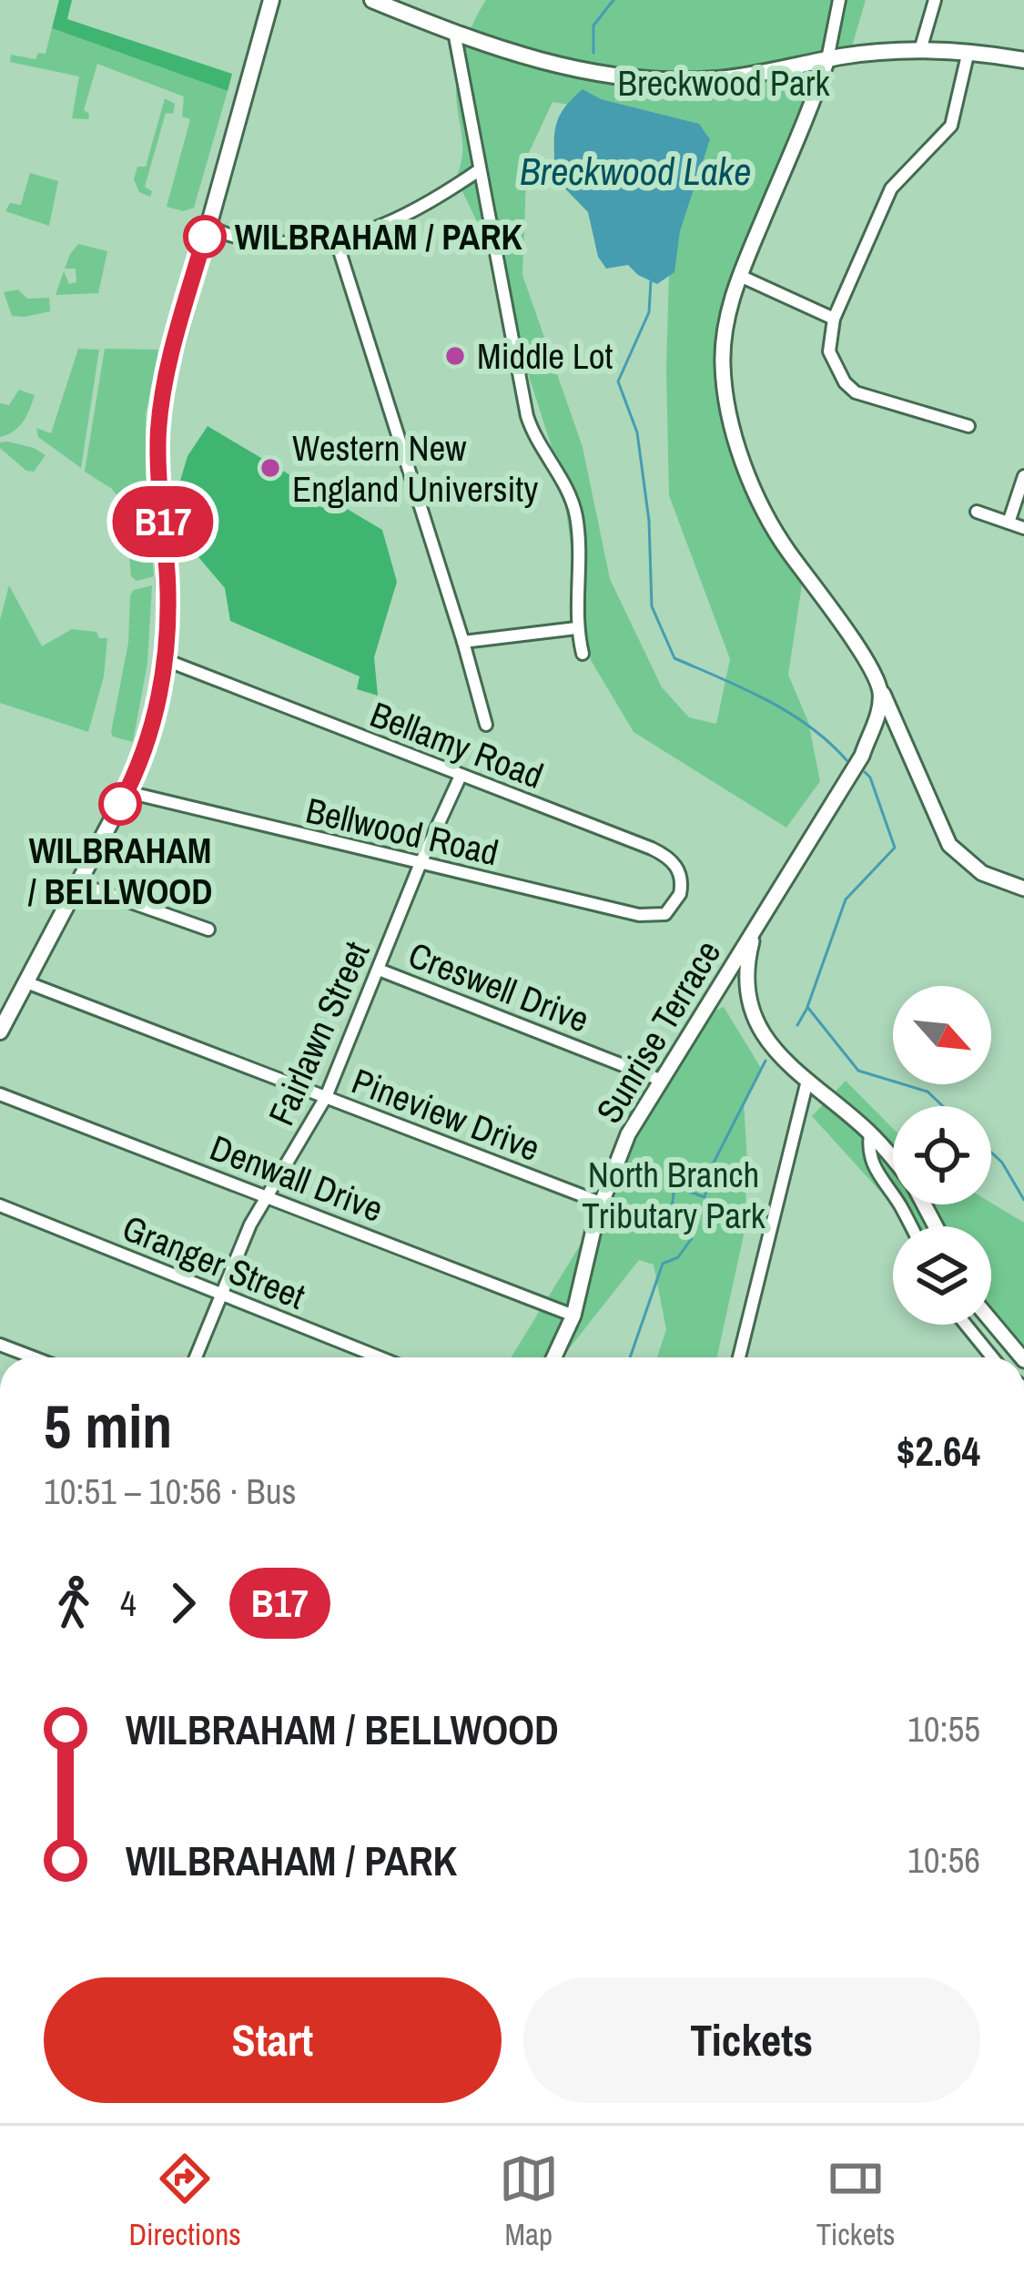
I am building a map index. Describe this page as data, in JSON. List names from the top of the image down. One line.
{"streets":{"street":["Bellamy Road","Bellwood Road","Creswell Drive","Sunrise Terrace","Fairlawn Street","Pineview Drive","Denwall Drive","Granger Street"]},"crossings":[["Bellamy Road","Bellwood Road"],["Bellamy Road","Fairlawn Street"],["Bellwood Road","Fairlawn Street"],["Creswell Drive","Sunrise Terrace"],["Creswell Drive","Fairlawn Street"],["Sunrise Terrace","Pineview Drive"],["Sunrise Terrace","Denwall Drive"],["Fairlawn Street","Pineview Drive"],["Fairlawn Street","Denwall Drive"],["Fairlawn Street","Granger Street"]],"water":["Breckwood Lake"],"parks":["Breckwood Park","North Branch Tributary Park"],"places":["WILBRAHAM / PARK","Middle Lot","Western New England University","WILBRAHAM / BELLWOOD"],"lines":["bus line B17"],"north":"bottom right","page":{"on_map":"B17","heading":["5 min","10:51 – 10:56 · Bus","$2.64"],"legs":["4","B17"],"list":[{"name":"WILBRAHAM / BELLWOOD","value":"10:55"},{"name":"WILBRAHAM / PARK","value":"10:56"}],"buttons":["Start","Tickets"],"tabs":["Directions","Map","Tickets"]}}
